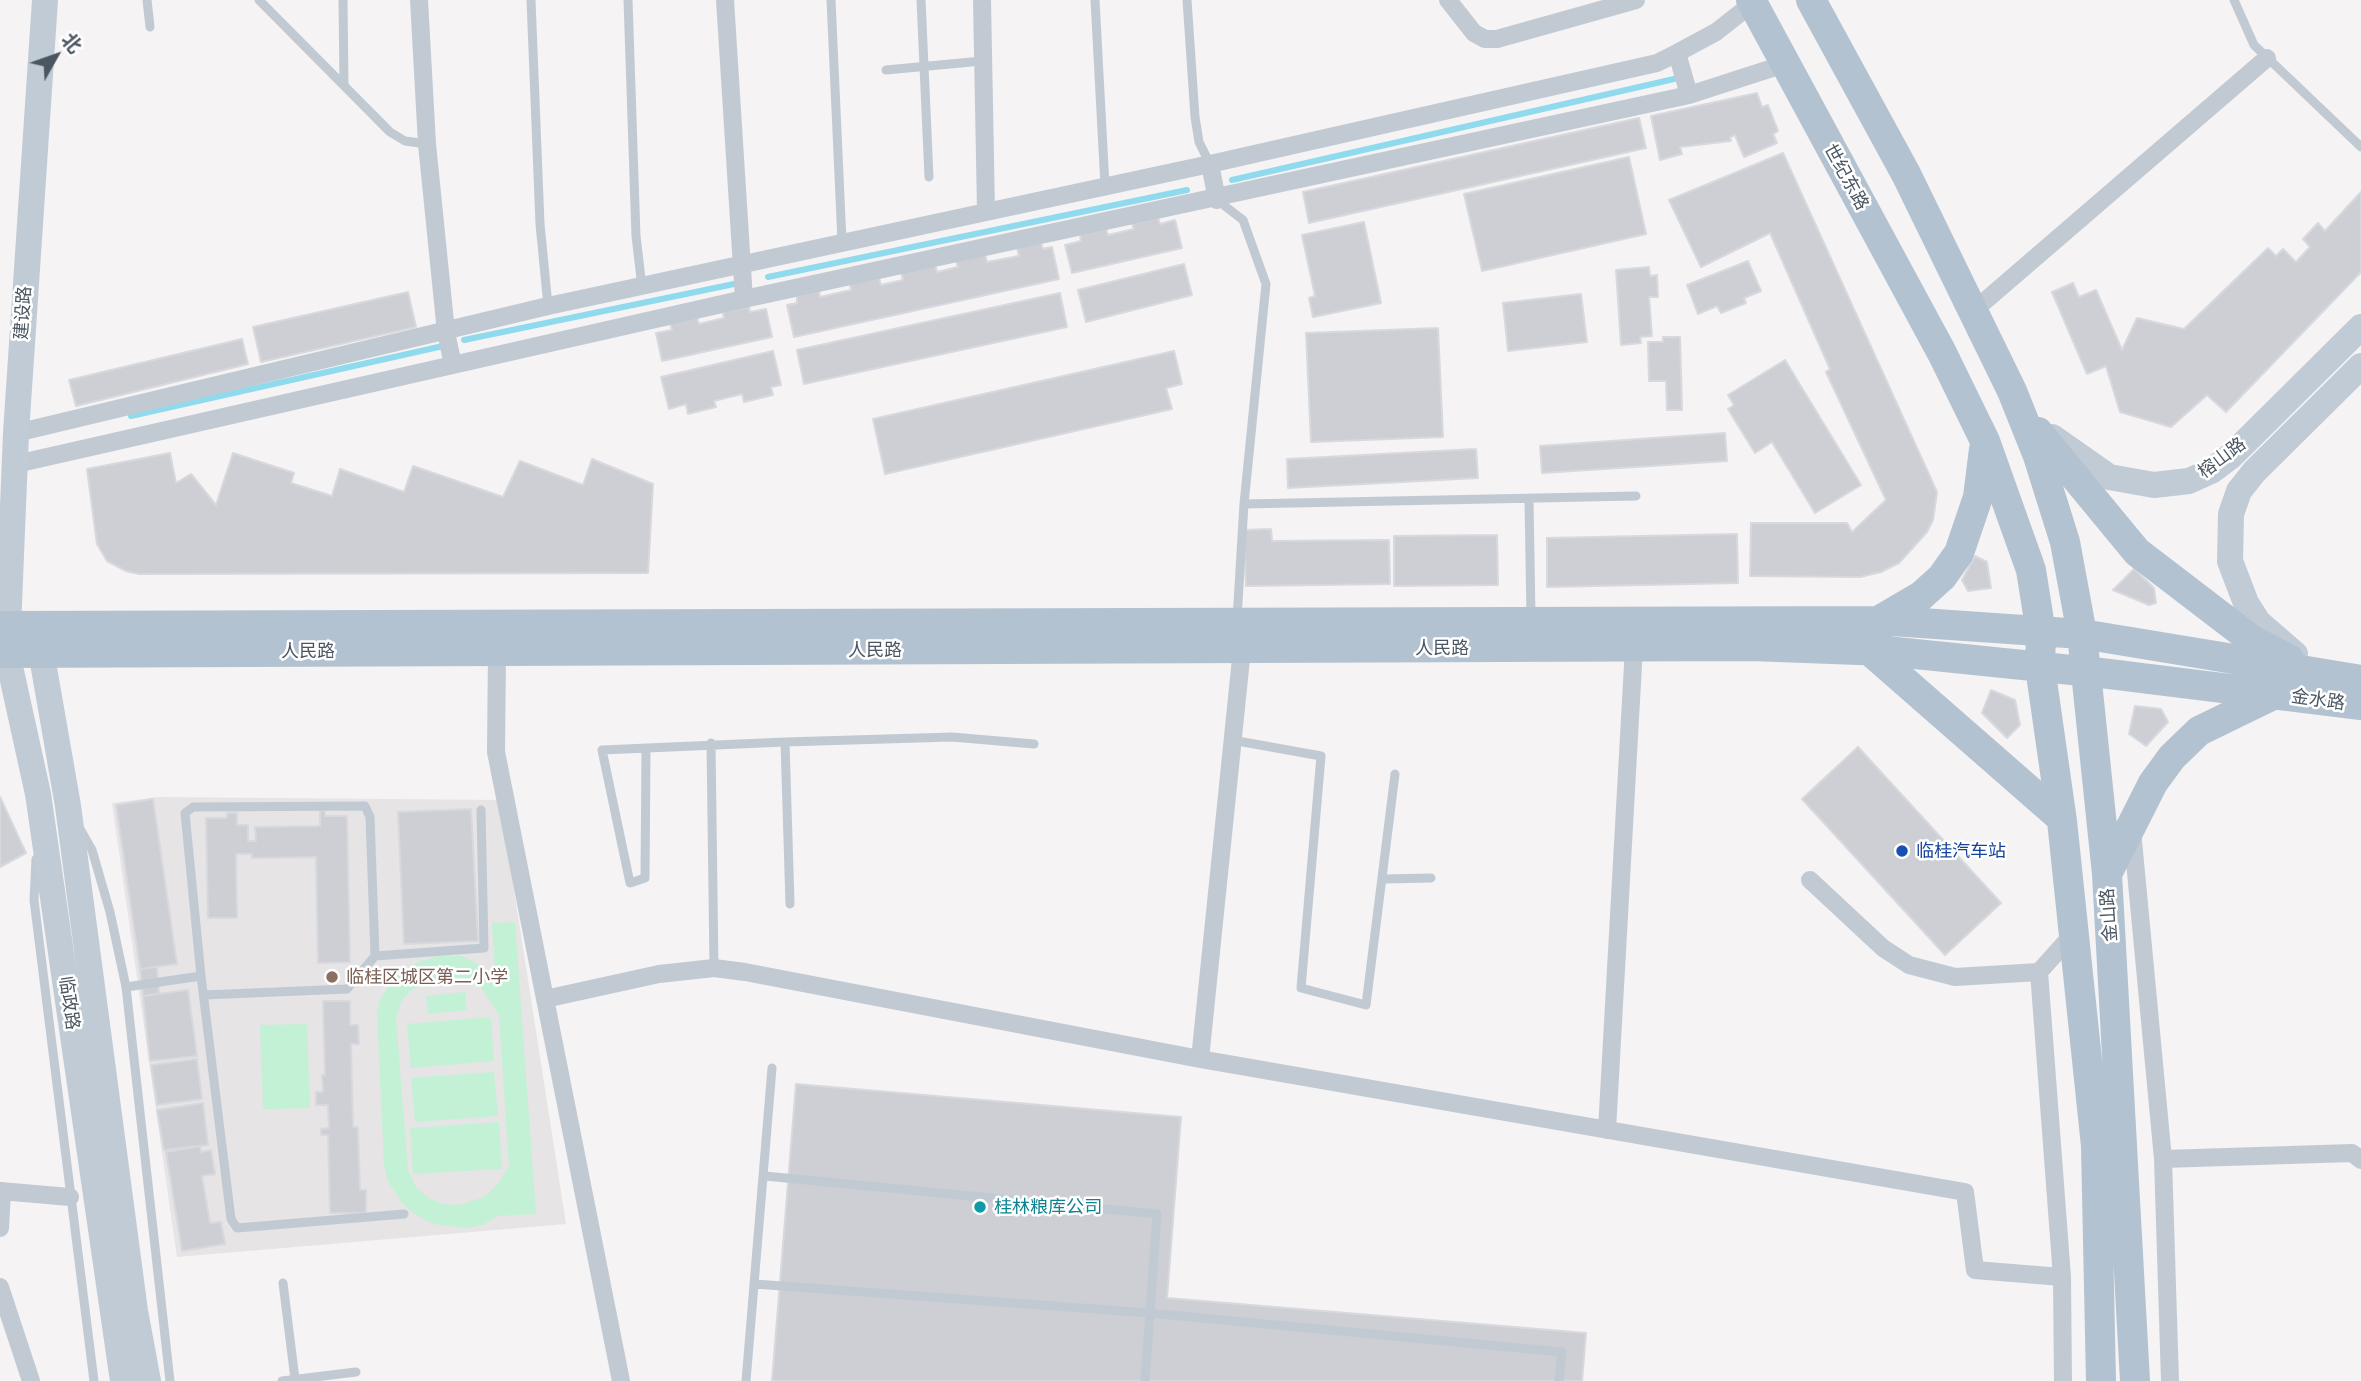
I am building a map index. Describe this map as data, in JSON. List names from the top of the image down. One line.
{"streets":{"main road":["世纪东路","建设路","榕山路","人民路","金水路","金山路","临政路"]},"crossings":[["世纪东路","金山路"],["建设路","人民路"],["建设路","临政路"],["榕山路","金水路"],["榕山路","金山路"],["人民路","金水路"],["人民路","临政路"],["金水路","金山路"]],"places":["临桂汽车站","临桂区城区第二小学","桂林粮库公司"],"north":"top right"}
